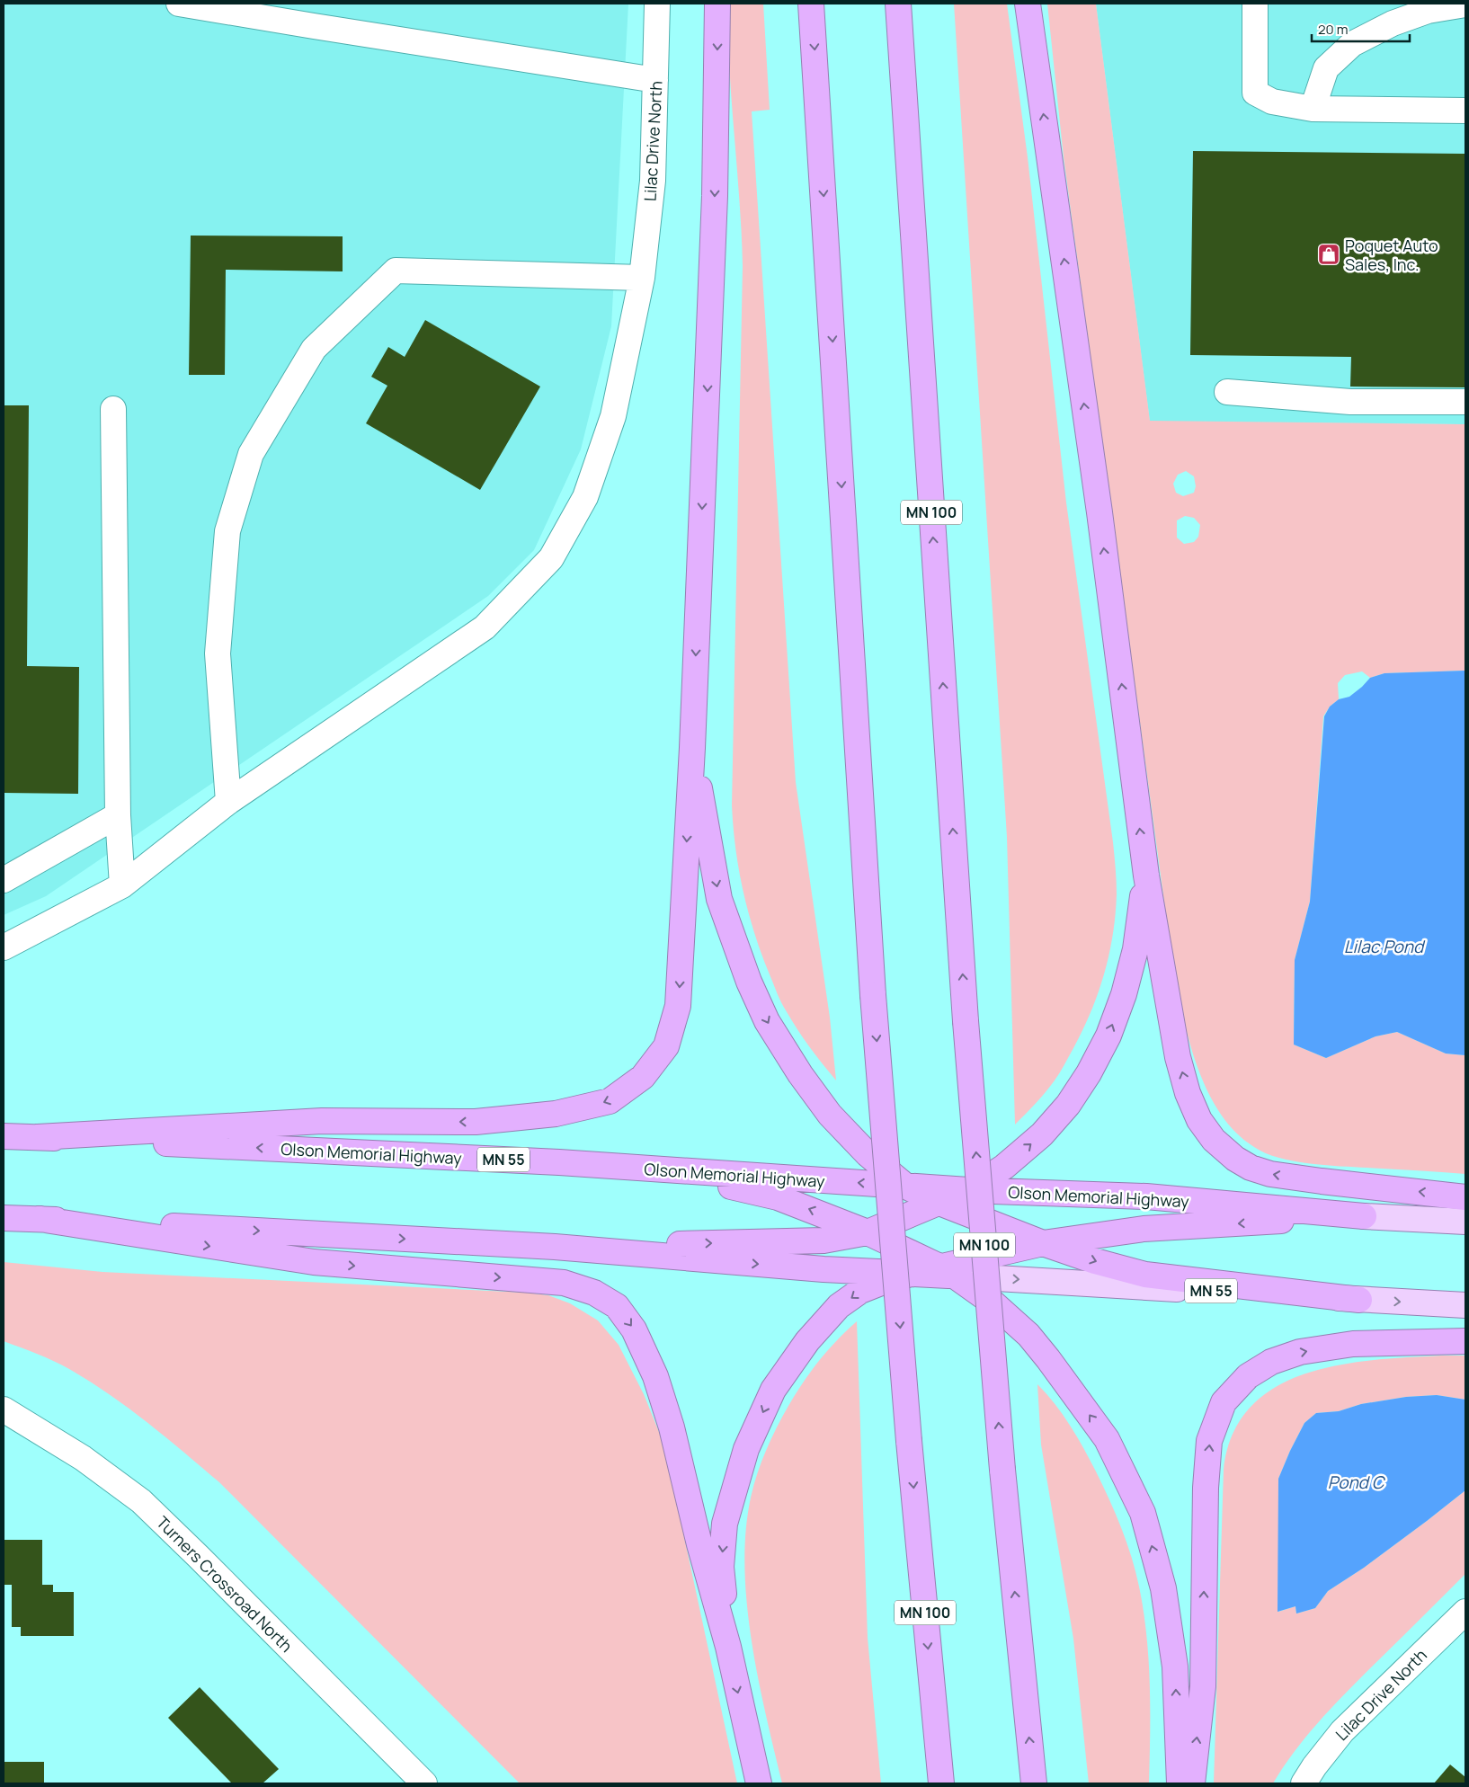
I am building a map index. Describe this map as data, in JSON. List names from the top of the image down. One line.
{"streets":{"highway":["MN 100","Olson Memorial Highway","MN 55"],"street":["Lilac Drive North","Turners Crossroad North"]},"water":["Lilac Pond","Pond C"],"places":{"shop":["Poquet Auto Sales, Inc."]},"scale_bar":"20 m"}
